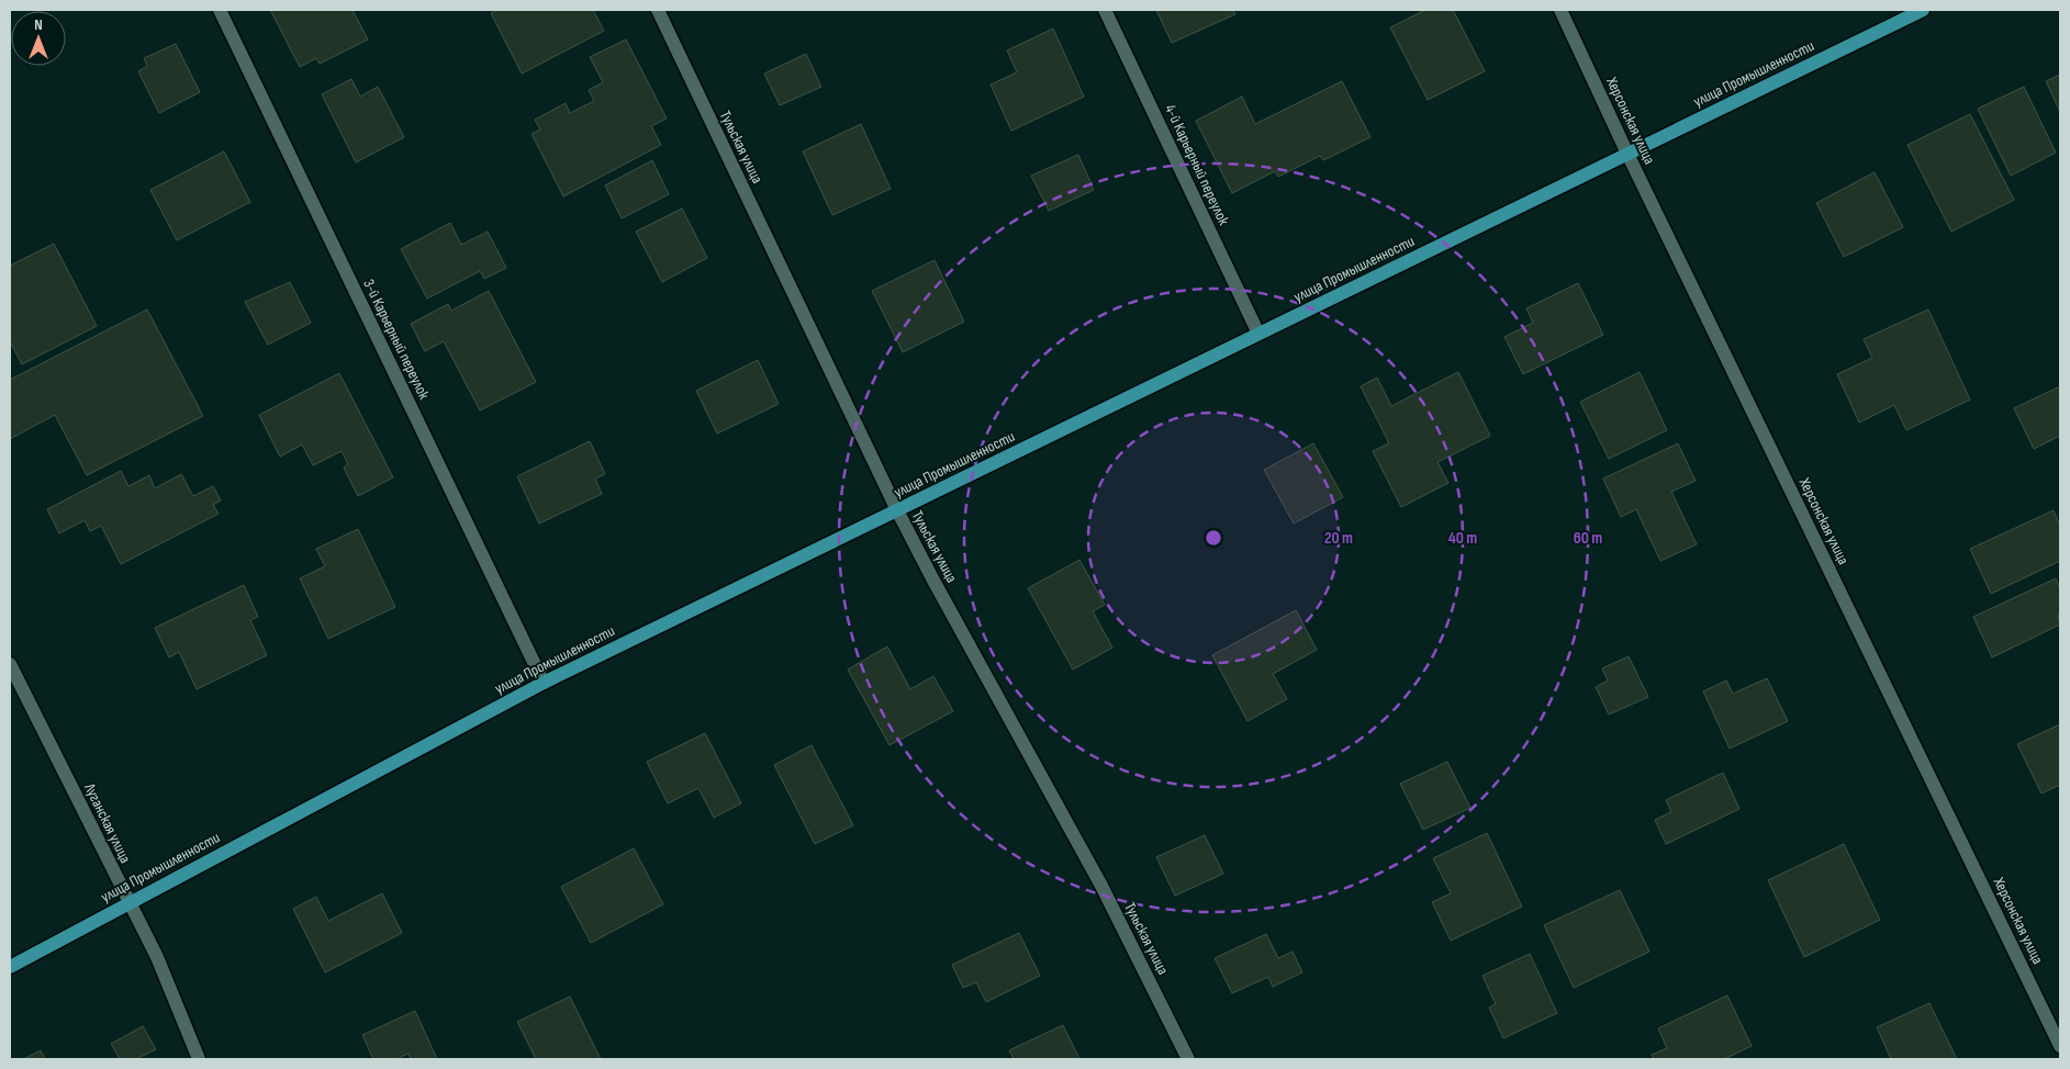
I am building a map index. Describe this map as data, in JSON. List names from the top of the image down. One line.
{"streets":{"main road":["улица Промышленности"],"street":["Херсонская улица","Тульская улица","4-й Карьерный переулок","3-й Карьерный переулок","Луганская улица"]},"crossings":[["улица Промышленности","Херсонская улица"],["улица Промышленности","Тульская улица"],["улица Промышленности","4-й Карьерный переулок"],["улица Промышленности","3-й Карьерный переулок"],["улица Промышленности","Луганская улица"]],"north":"top","rings":["20 m","40 m","60 m"]}
